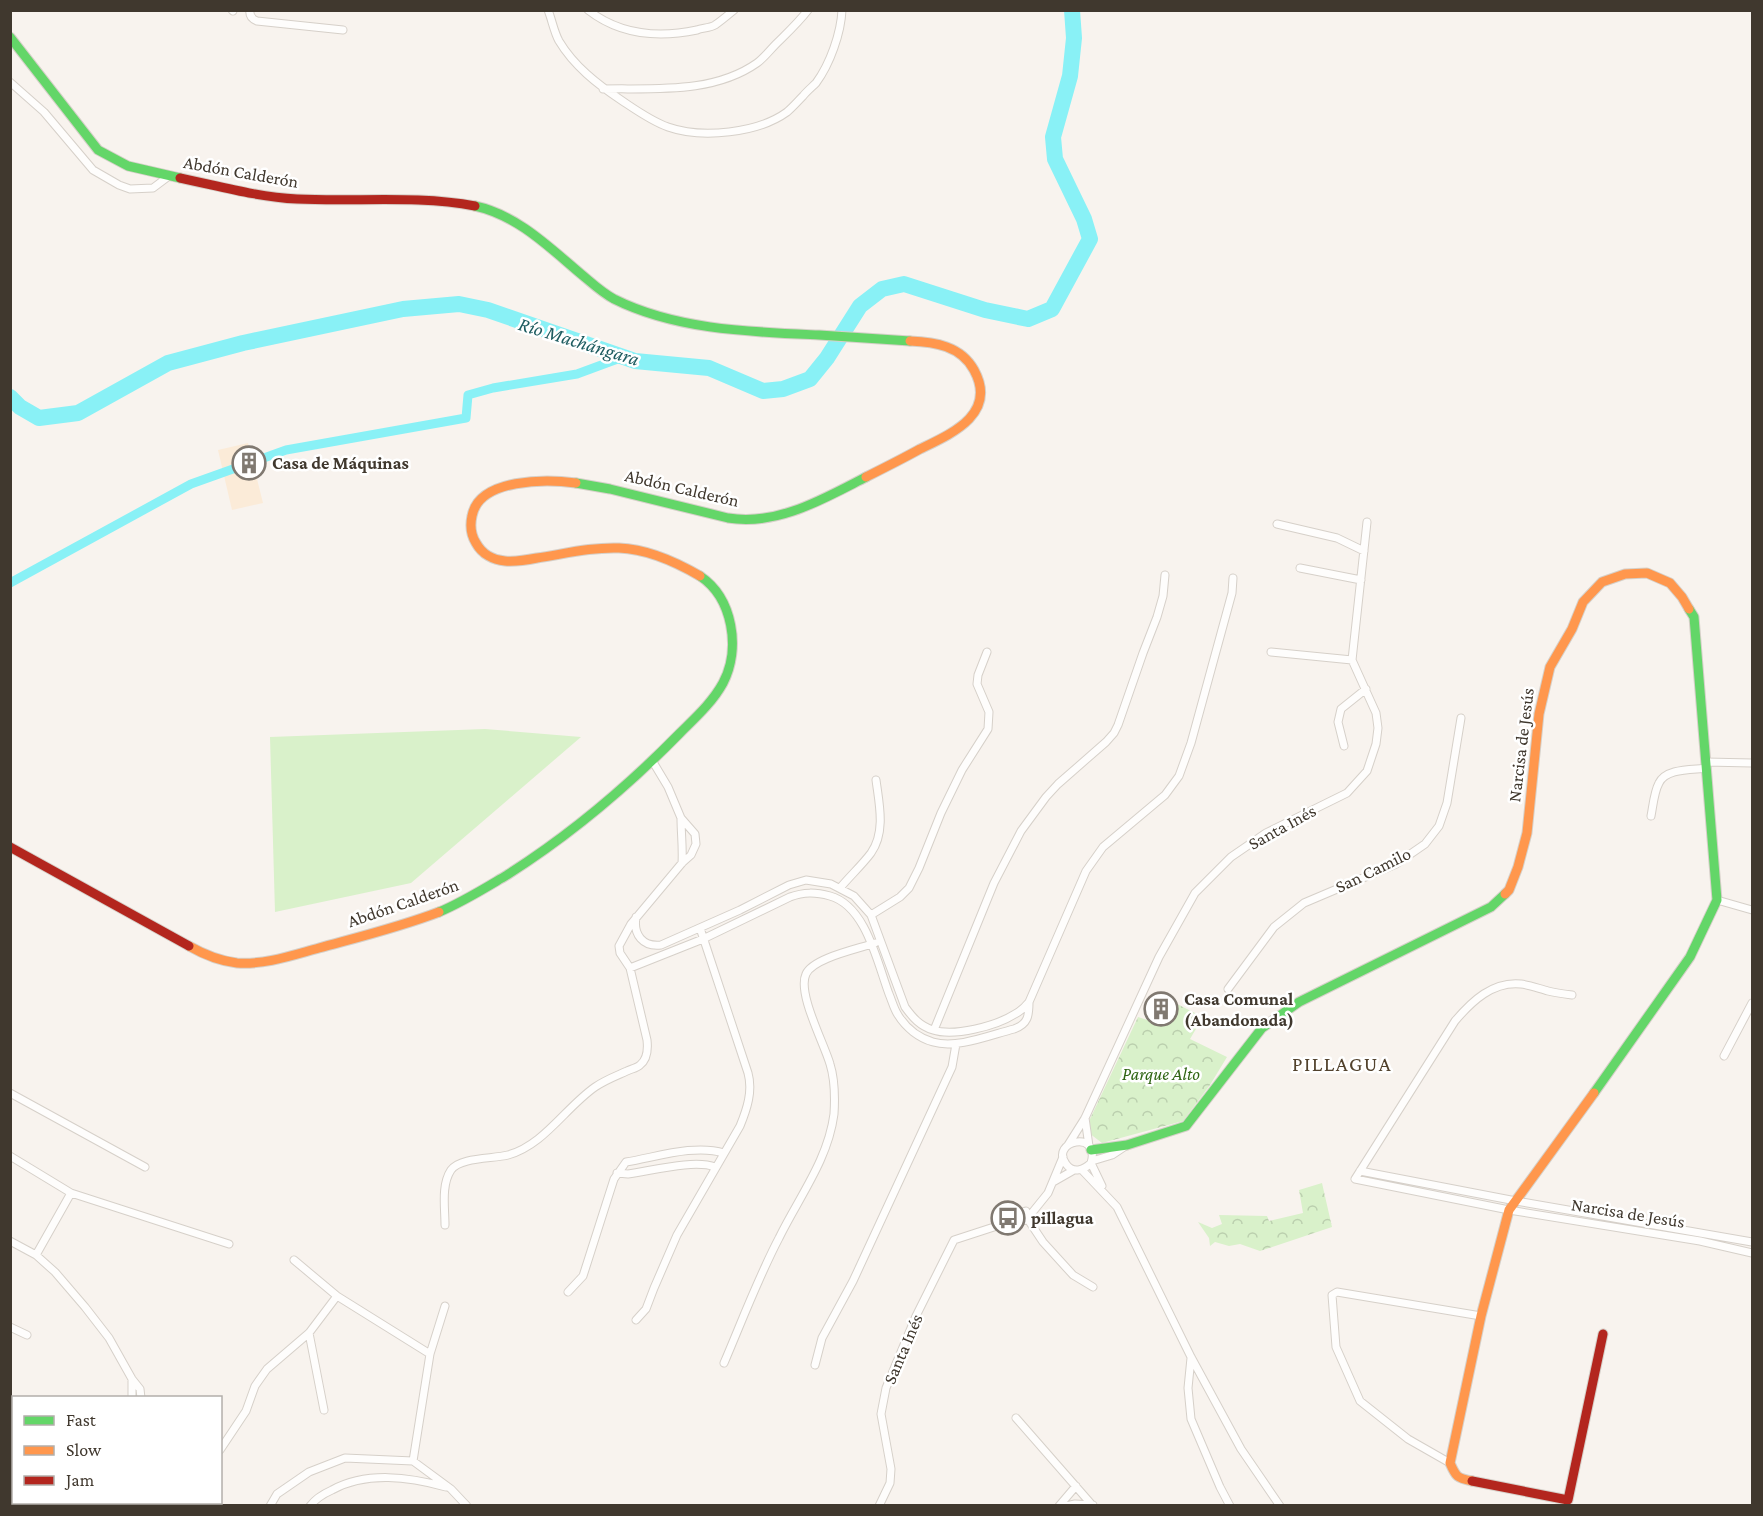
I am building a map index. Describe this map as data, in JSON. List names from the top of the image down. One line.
{"streets":{"street":["Abdón Calderón","Narcisa de Jesús","Santa Inés","San Camilo"]},"crossings":[["Narcisa de Jesús","Santa Inés"]],"districts":["PILLAGUA"],"water":["Río Machángara"],"parks":["Parque Alto"],"places":{"building":["Casa de Máquinas","Casa Comunal (Abandonada)"],"bus stop":["pillagua"]},"legend":["Fast","Slow","Jam"]}
